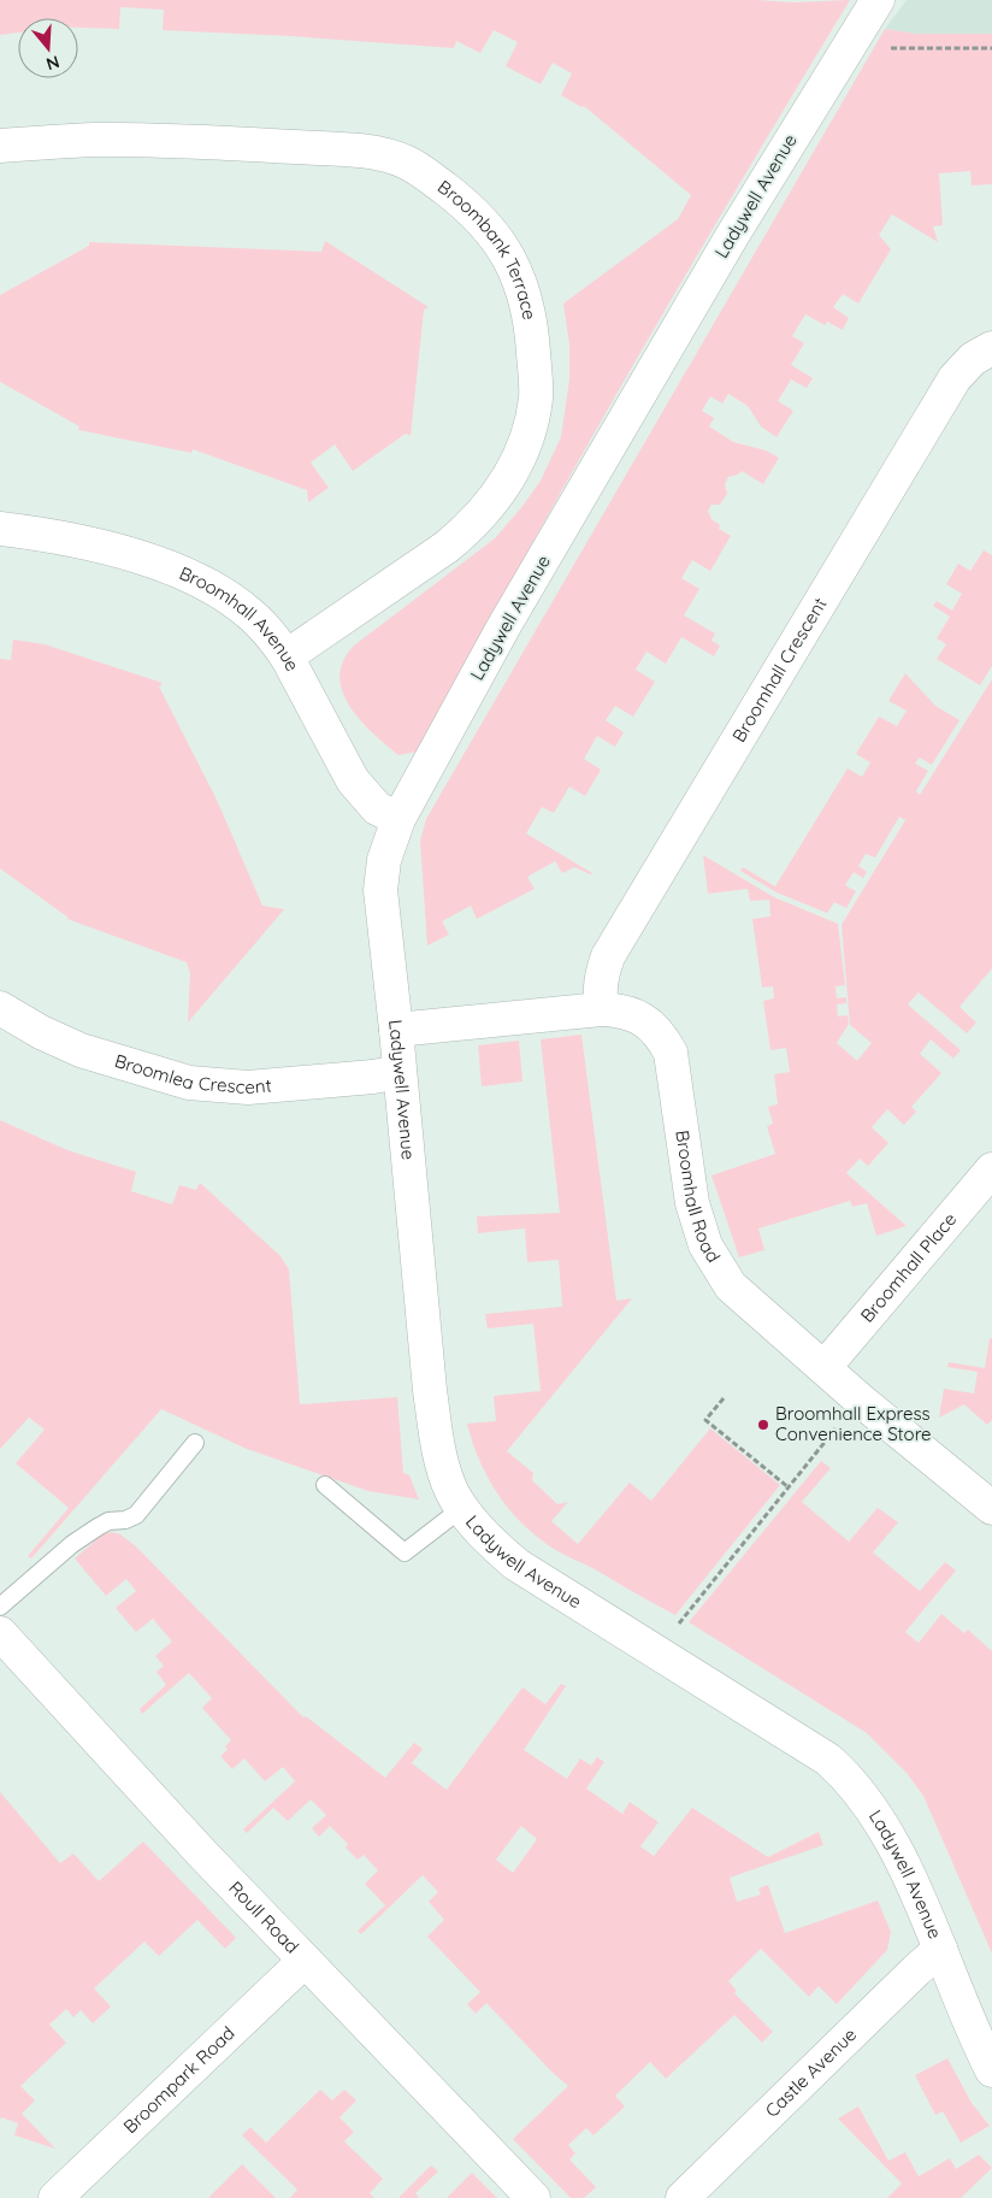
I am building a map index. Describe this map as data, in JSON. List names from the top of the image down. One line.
{"streets":{"street":["Ladywell Avenue","Broombank Terrace","Broomhall Avenue","Broomhall Crescent","Broomlea Crescent","Broomhall Road","Broomhall Place","Roull Road","Castle Avenue","Broompark Road"]},"crossings":[["Ladywell Avenue","Broomhall Avenue"],["Ladywell Avenue","Broomlea Crescent"],["Ladywell Avenue","Broomhall Road"],["Ladywell Avenue","Castle Avenue"],["Broombank Terrace","Broomhall Avenue"],["Broomhall Crescent","Broomhall Road"],["Broomhall Road","Broomhall Place"],["Roull Road","Broompark Road"]],"places":["Broomhall Express Convenience Store"],"north":"bottom"}
